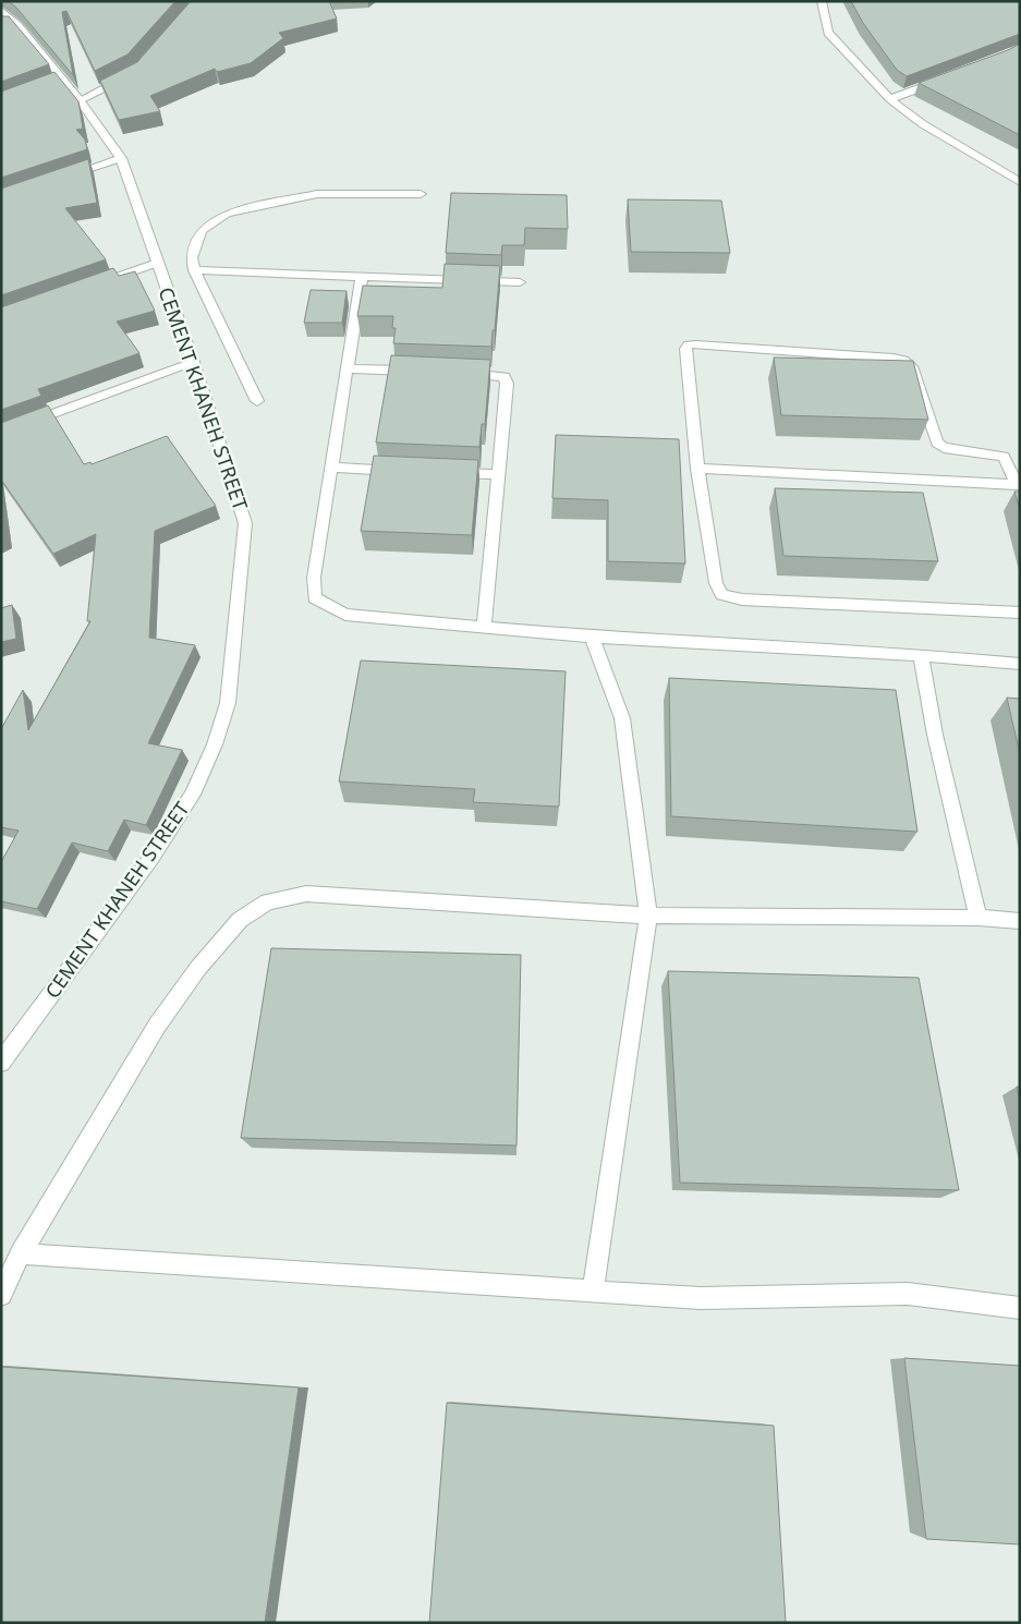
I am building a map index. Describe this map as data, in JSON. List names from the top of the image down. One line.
{"streets":{"street":["CEMENT KHANEH STREET"]}}
